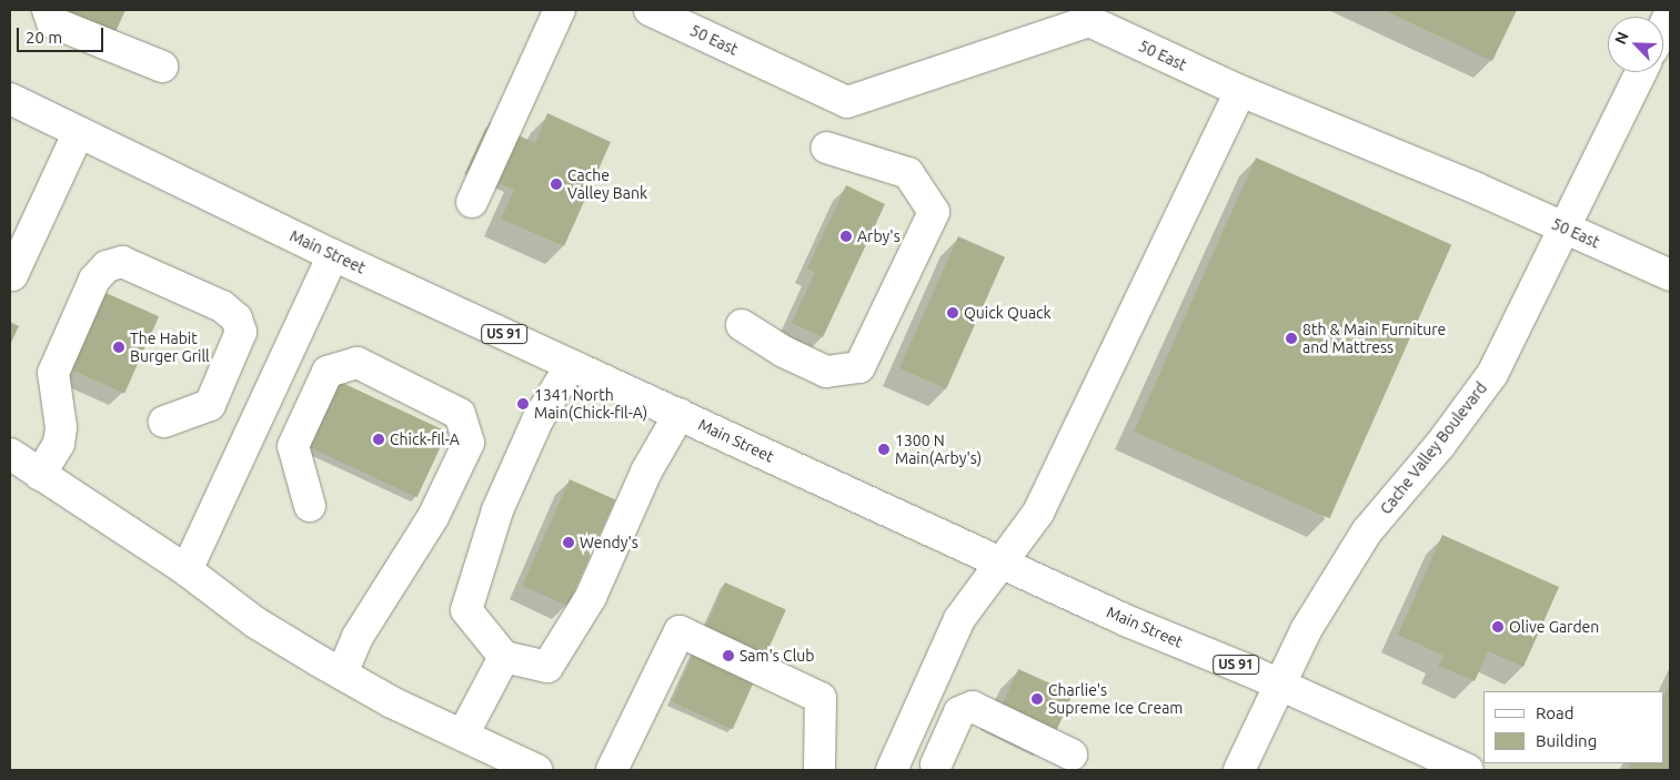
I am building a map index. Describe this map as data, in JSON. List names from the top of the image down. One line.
{"streets":{"main road":["50 East","Main Street","US 91","Cache Valley Boulevard"]},"crossings":[["50 East","Cache Valley Boulevard"],["Main Street","Cache Valley Boulevard"]],"places":["Cache Valley Bank","Arby's","Quick Quack","8th & Main Furniture and Mattress","The Habit Burger Grill","1341 North Main(Chick-fil-A)","Chick-fil-A","1300 N Main(Arby's)","Wendy's","Olive Garden","Sam's Club","Charlie's Supreme Ice Cream"],"legend":["Road","Building"],"scale_bar":"20 m","north":"top left"}
